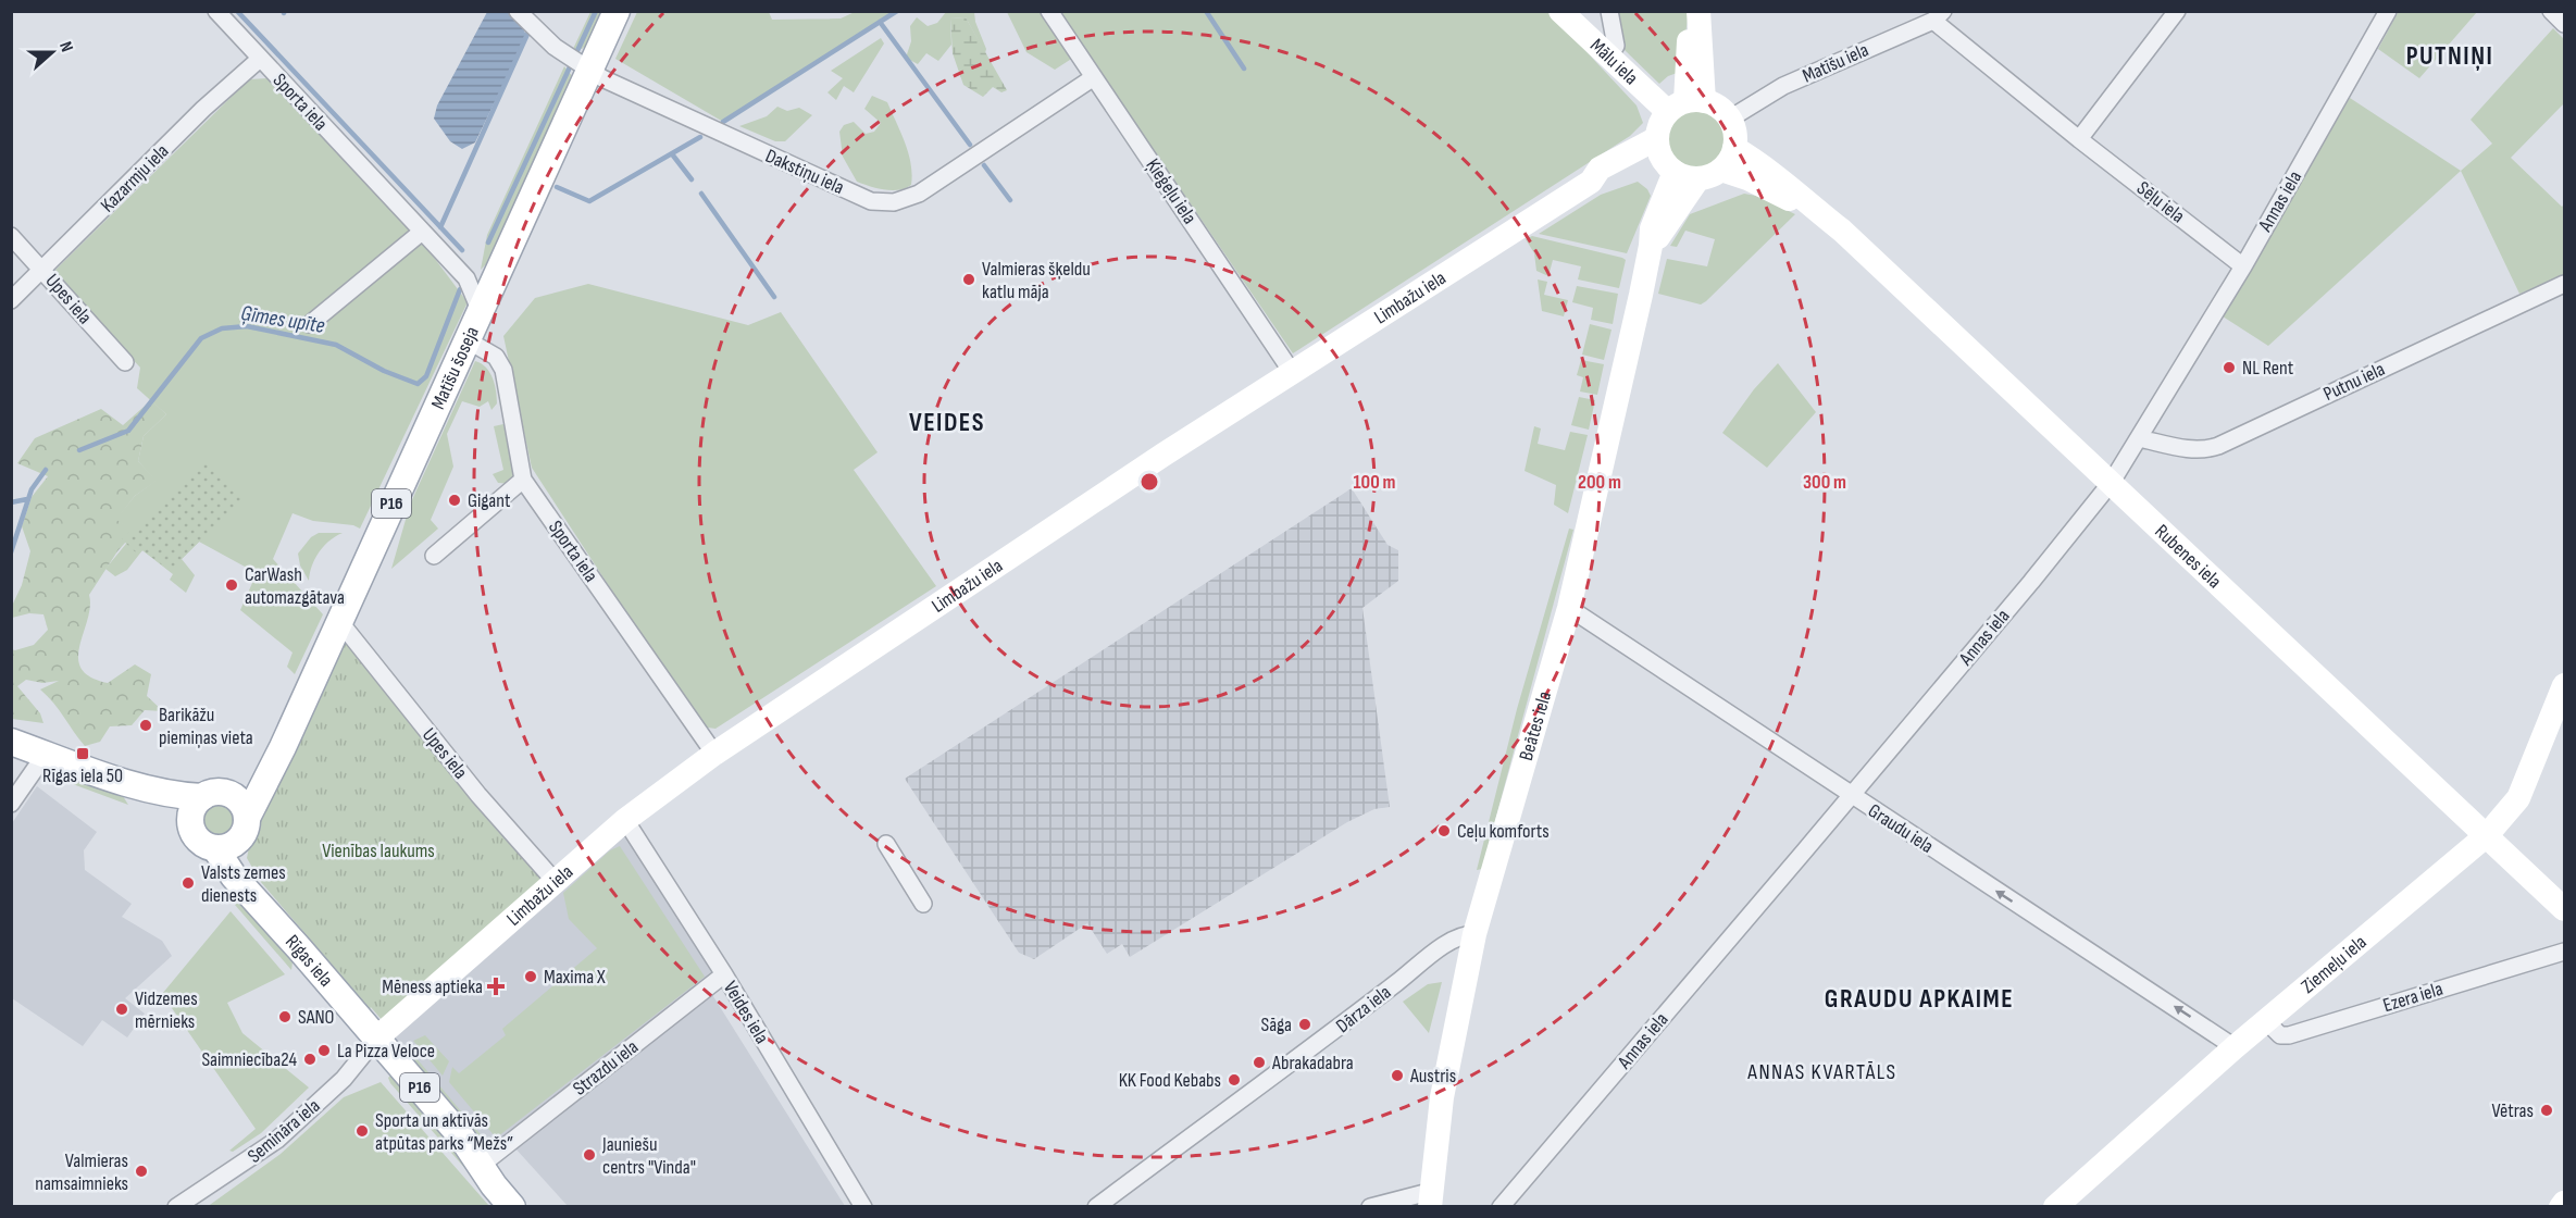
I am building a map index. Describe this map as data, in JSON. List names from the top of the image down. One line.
{"streets":{"main road":["Mālu iela","Limbažu iela","Matīšu šoseja","P16","Rubenes iela","Beātes iela","Rīgas iela","Ziemeļu iela"],"street":["Matīšu iela","Sporta iela","Dakstiņu iela","Kazarmju iela","Ķieģeļu iela","Annas iela","Sēļu iela","Upes iela","Putnu iela","Graudu iela","Ezera iela","Dārza iela","Veides iela","Strazdu iela","Semināra iela"]},"crossings":[["Mālu iela","Matīšu iela"],["Mālu iela","Limbažu iela"],["Mālu iela","Rubenes iela"],["Mālu iela","Beātes iela"],["Matīšu iela","Sēļu iela"],["Matīšu iela","Limbažu iela"],["Matīšu iela","Rubenes iela"],["Matīšu iela","Beātes iela"],["Sporta iela","Kazarmju iela"],["Sporta iela","Limbažu iela"],["Sporta iela","Matīšu šoseja"],["Dakstiņu iela","Ķieģeļu iela"],["Dakstiņu iela","Matīšu šoseja"],["Kazarmju iela","Upes iela"],["Ķieģeļu iela","Limbažu iela"],["Annas iela","Sēļu iela"],["Annas iela","Putnu iela"],["Annas iela","Rubenes iela"],["Annas iela","Graudu iela"],["Limbažu iela","Upes iela"],["Limbažu iela","Rubenes iela"],["Limbažu iela","Beātes iela"],["Limbažu iela","Rīgas iela"],["Limbažu iela","Veides iela"],["Limbažu iela","Semināra iela"],["Upes iela","Matīšu šoseja"],["Matīšu šoseja","P16"],["Matīšu šoseja","Rīgas iela"],["P16","Rīgas iela"],["Rubenes iela","Beātes iela"],["Rubenes iela","Ziemeļu iela"],["Beātes iela","Graudu iela"],["Beātes iela","Dārza iela"],["Graudu iela","Ziemeļu iela"],["Rīgas iela","Strazdu iela"],["Rīgas iela","Semināra iela"],["Ziemeļu iela","Ezera iela"],["Veides iela","Strazdu iela"]],"one_way":["Graudu iela"],"districts":["PUTNIŅI","VEIDES","GRAUDU APKAIME","ANNAS KVARTĀLS"],"water":["Ģīmes upīte"],"parks":["Vienības laukums"],"places":{"other":["Valmieras šķeldu katlu māja","NL Rent","Gigant","CarWash automazgātava","Barikāžu piemiņas vieta","Ceļu komforts","Valsts zemes dienests","Maxima X","Vidzemes mērnieks","SANO","Sāga","La Pizza Veloce","Saimniecība24","Abrakadabra","Austris","KK Food Kebabs","Vētras","Sporta un aktīvās atpūtas parks “Mežs”","Jauniešu centrs \"Vinda\"","Valmieras namsaimnieks"],"transit":["Rīgas iela 50"],"health":["Mēness aptieka"]},"north":"right","rings":["100 m","200 m","300 m"]}
